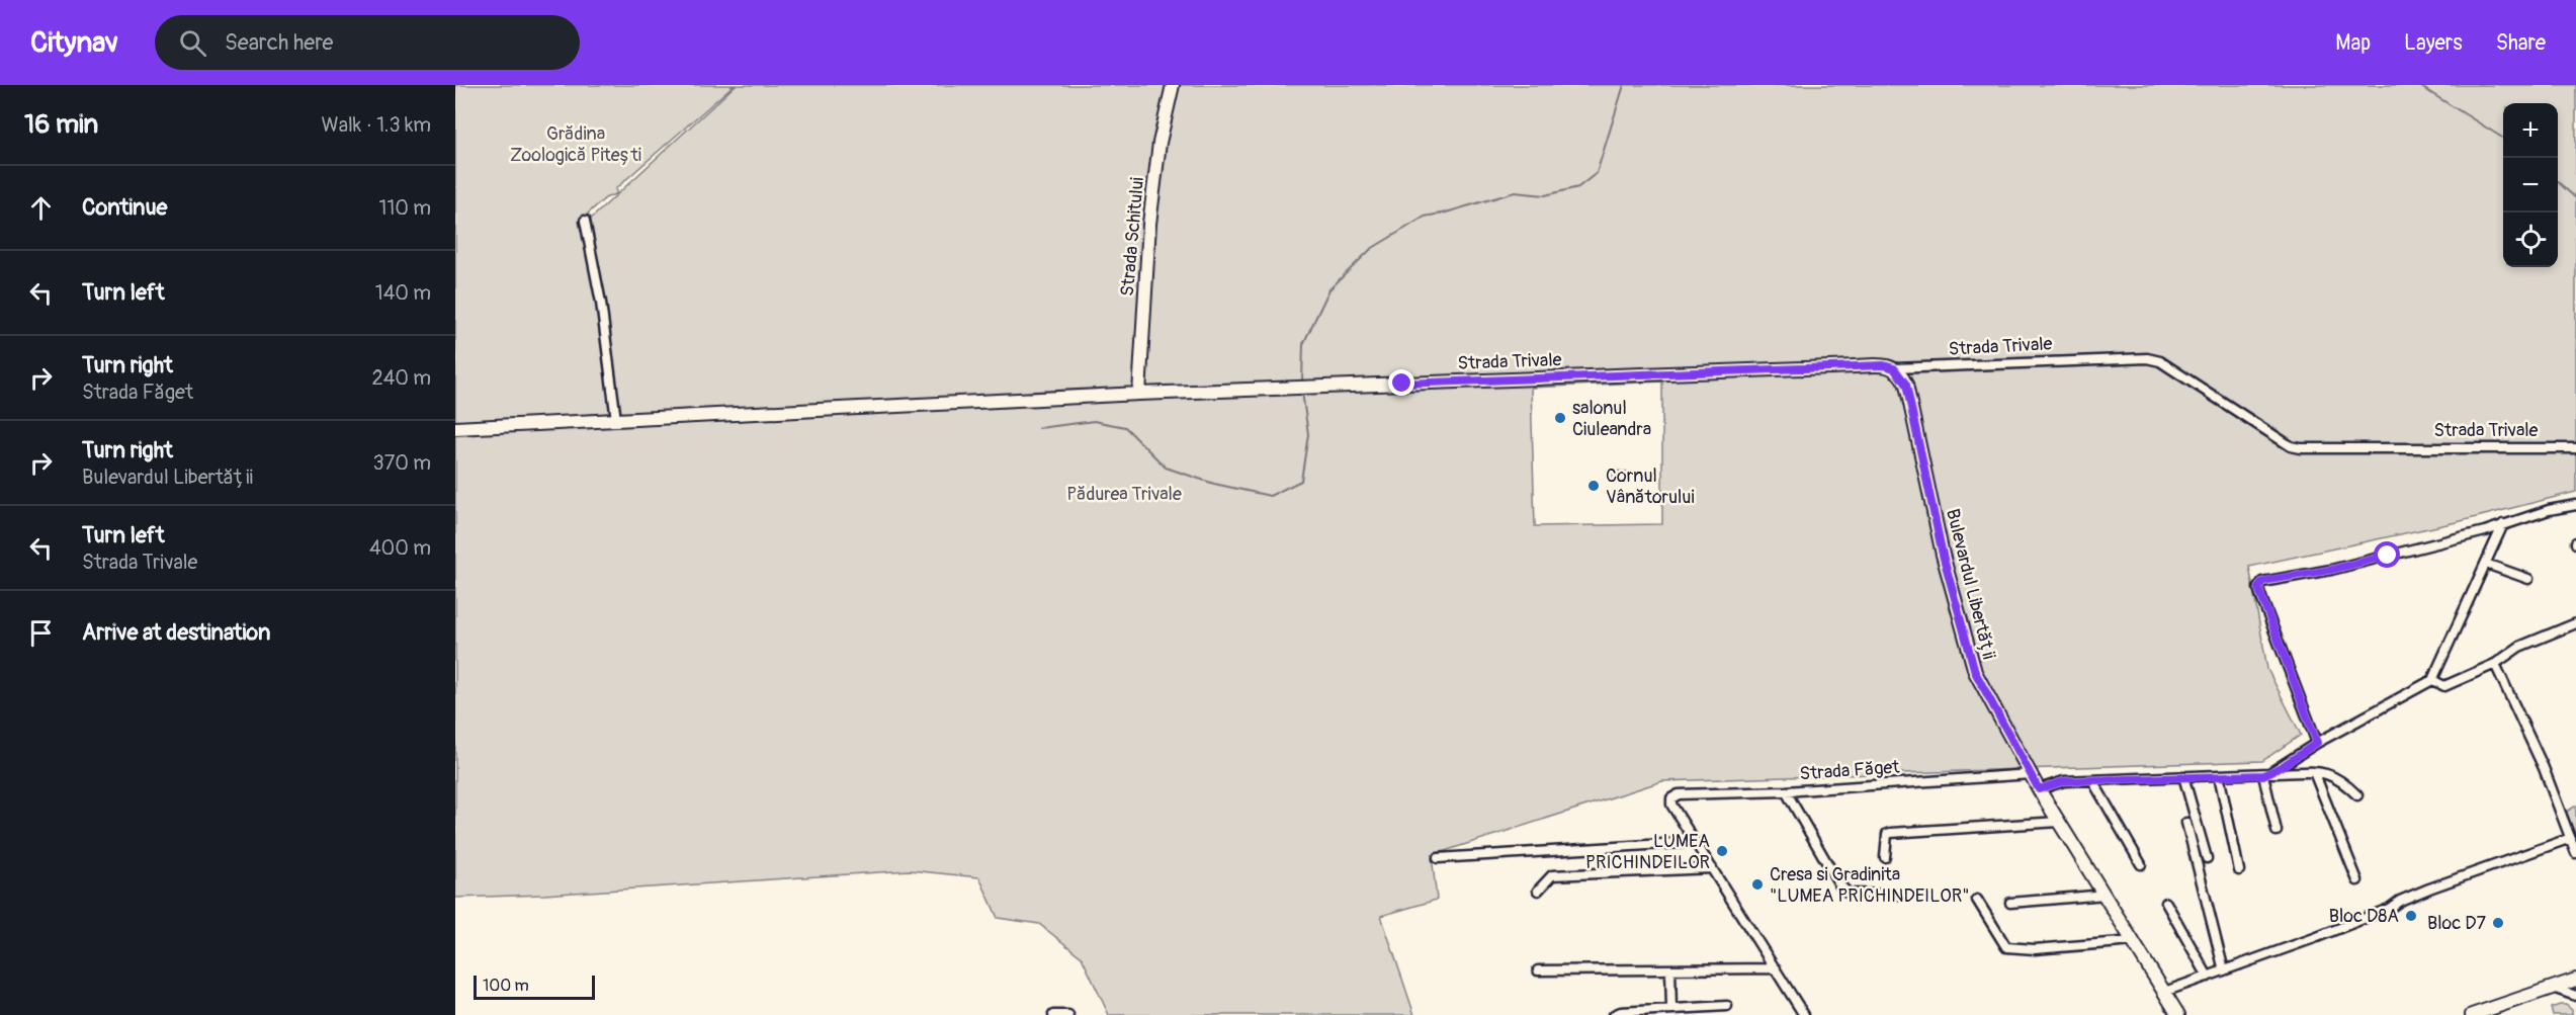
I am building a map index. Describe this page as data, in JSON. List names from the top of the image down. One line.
{"streets":{"main road":["Strada Schitului","Strada Trivale","Bulevardul Libertății"],"street":["Strada Făget"]},"crossings":[["Strada Schitului","Strada Trivale"],["Strada Trivale","Bulevardul Libertății"],["Bulevardul Libertății","Strada Făget"]],"parks":["Grădina Zoologică Pitești","Pădurea Trivale"],"places":["salonul Ciuleandra","Cornul Vânătorului","LUMEA PRICHINDEILOR","Cresa si Gradinita \"LUMEA PRICHINDEILOR\"","Bloc D8A","Bloc D7"],"scale_bar":"100 m","page":{"header":"Citynav","search":"Search here","nav":["Map","Layers","Share"],"heading":["16 min","Walk · 1.3 km"],"map_buttons":["+","−"],"list":[["Continue","110 m"],["Turn left","140 m"],["Turn right","Strada Făget","240 m"],["Turn right","Bulevardul Libertății","370 m"],["Turn left","Strada Trivale","400 m"],"Arrive at destination"],"scale":"100 m"}}
